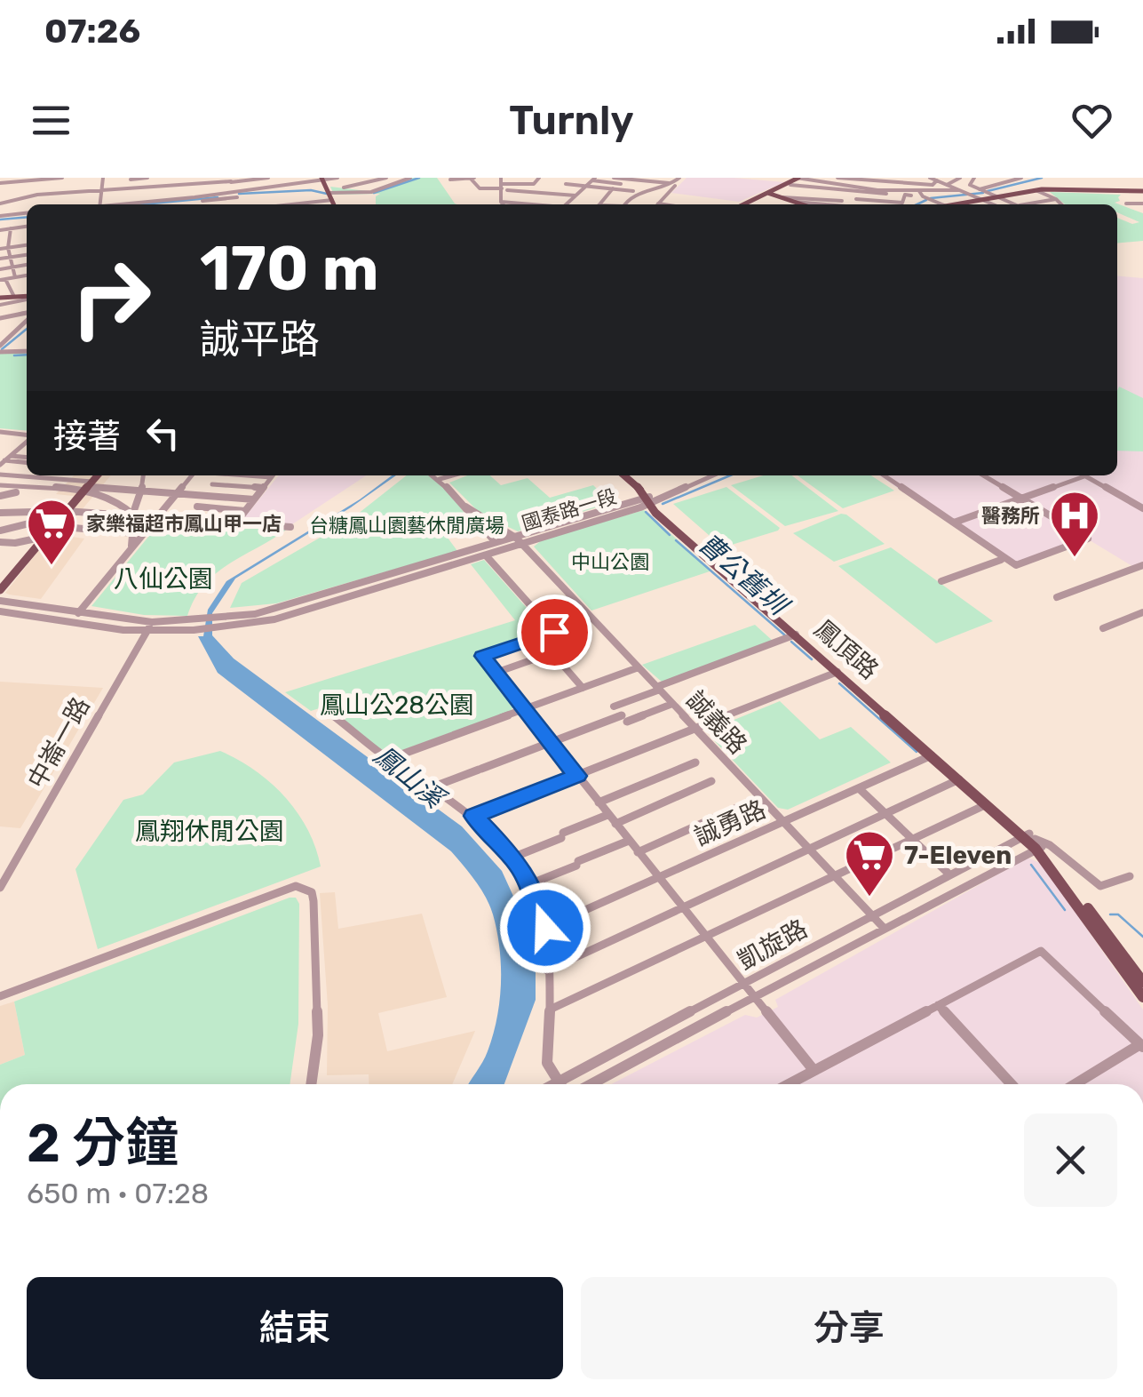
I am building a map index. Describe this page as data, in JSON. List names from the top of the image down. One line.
{"streets":{"main road":["鳳頂路"],"street":["國泰路一段","誠義路","中崙一路","誠勇路","凱旋路"]},"crossings":[["國泰路一段","鳳頂路"],["國泰路一段","誠義路"],["鳳頂路","誠勇路"],["鳳頂路","凱旋路"],["誠義路","誠勇路"],["誠義路","凱旋路"]],"water":["曹公舊圳","鳳山溪"],"parks":["台糖鳳山園藝休閒廣場","中山公園","八仙公園","鳳山公28公園","鳳翔休閒公園"],"places":{"hospital":["醫務所"],"supermarket":["家樂福超市鳳山甲一店","7-Eleven"]},"page":{"status":"07:26","header":"Turnly","turn":["170 m","誠平路"],"then":"接著","heading":["2 分鐘","650 m · 07:28"],"buttons":["結束","分享"]}}
